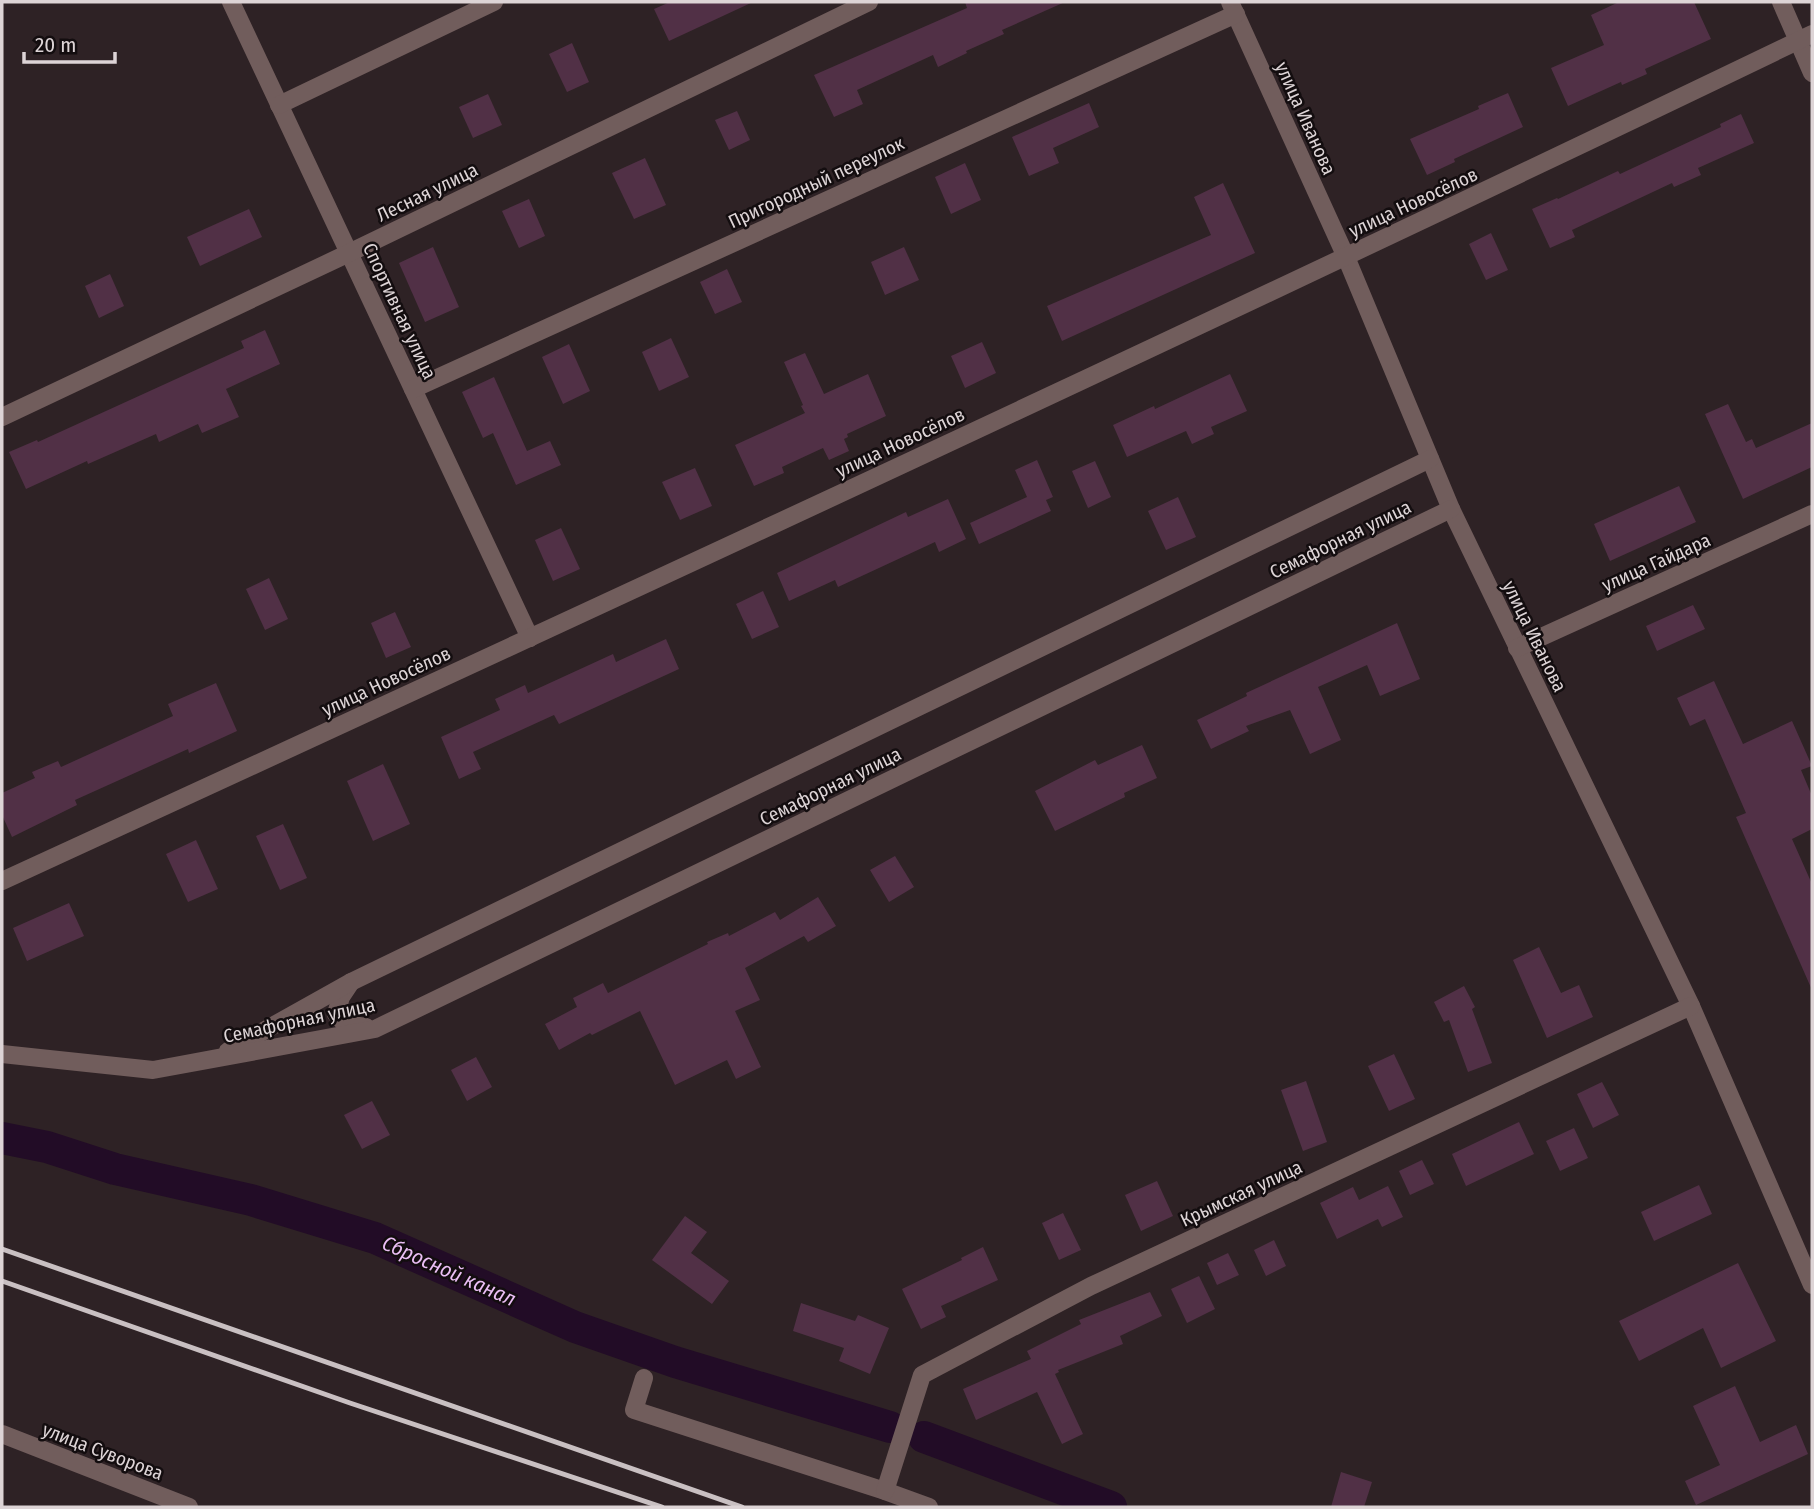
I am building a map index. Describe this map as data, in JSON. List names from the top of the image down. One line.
{"streets":{"street":["улица Иванова","Пригородный переулок","Лесная улица","улица Новосёлов","Спортивная улица","Семафорная улица","улица Гайдара","Крымская улица","улица Суворова"]},"crossings":[["улица Иванова","Пригородный переулок"],["улица Иванова","улица Новосёлов"],["улица Иванова","Семафорная улица"],["улица Иванова","улица Гайдара"],["улица Иванова","Крымская улица"],["Пригородный переулок","Спортивная улица"],["Лесная улица","Спортивная улица"],["улица Новосёлов","Спортивная улица"]],"water":["Сбросной канал"],"scale_bar":"20 m"}
